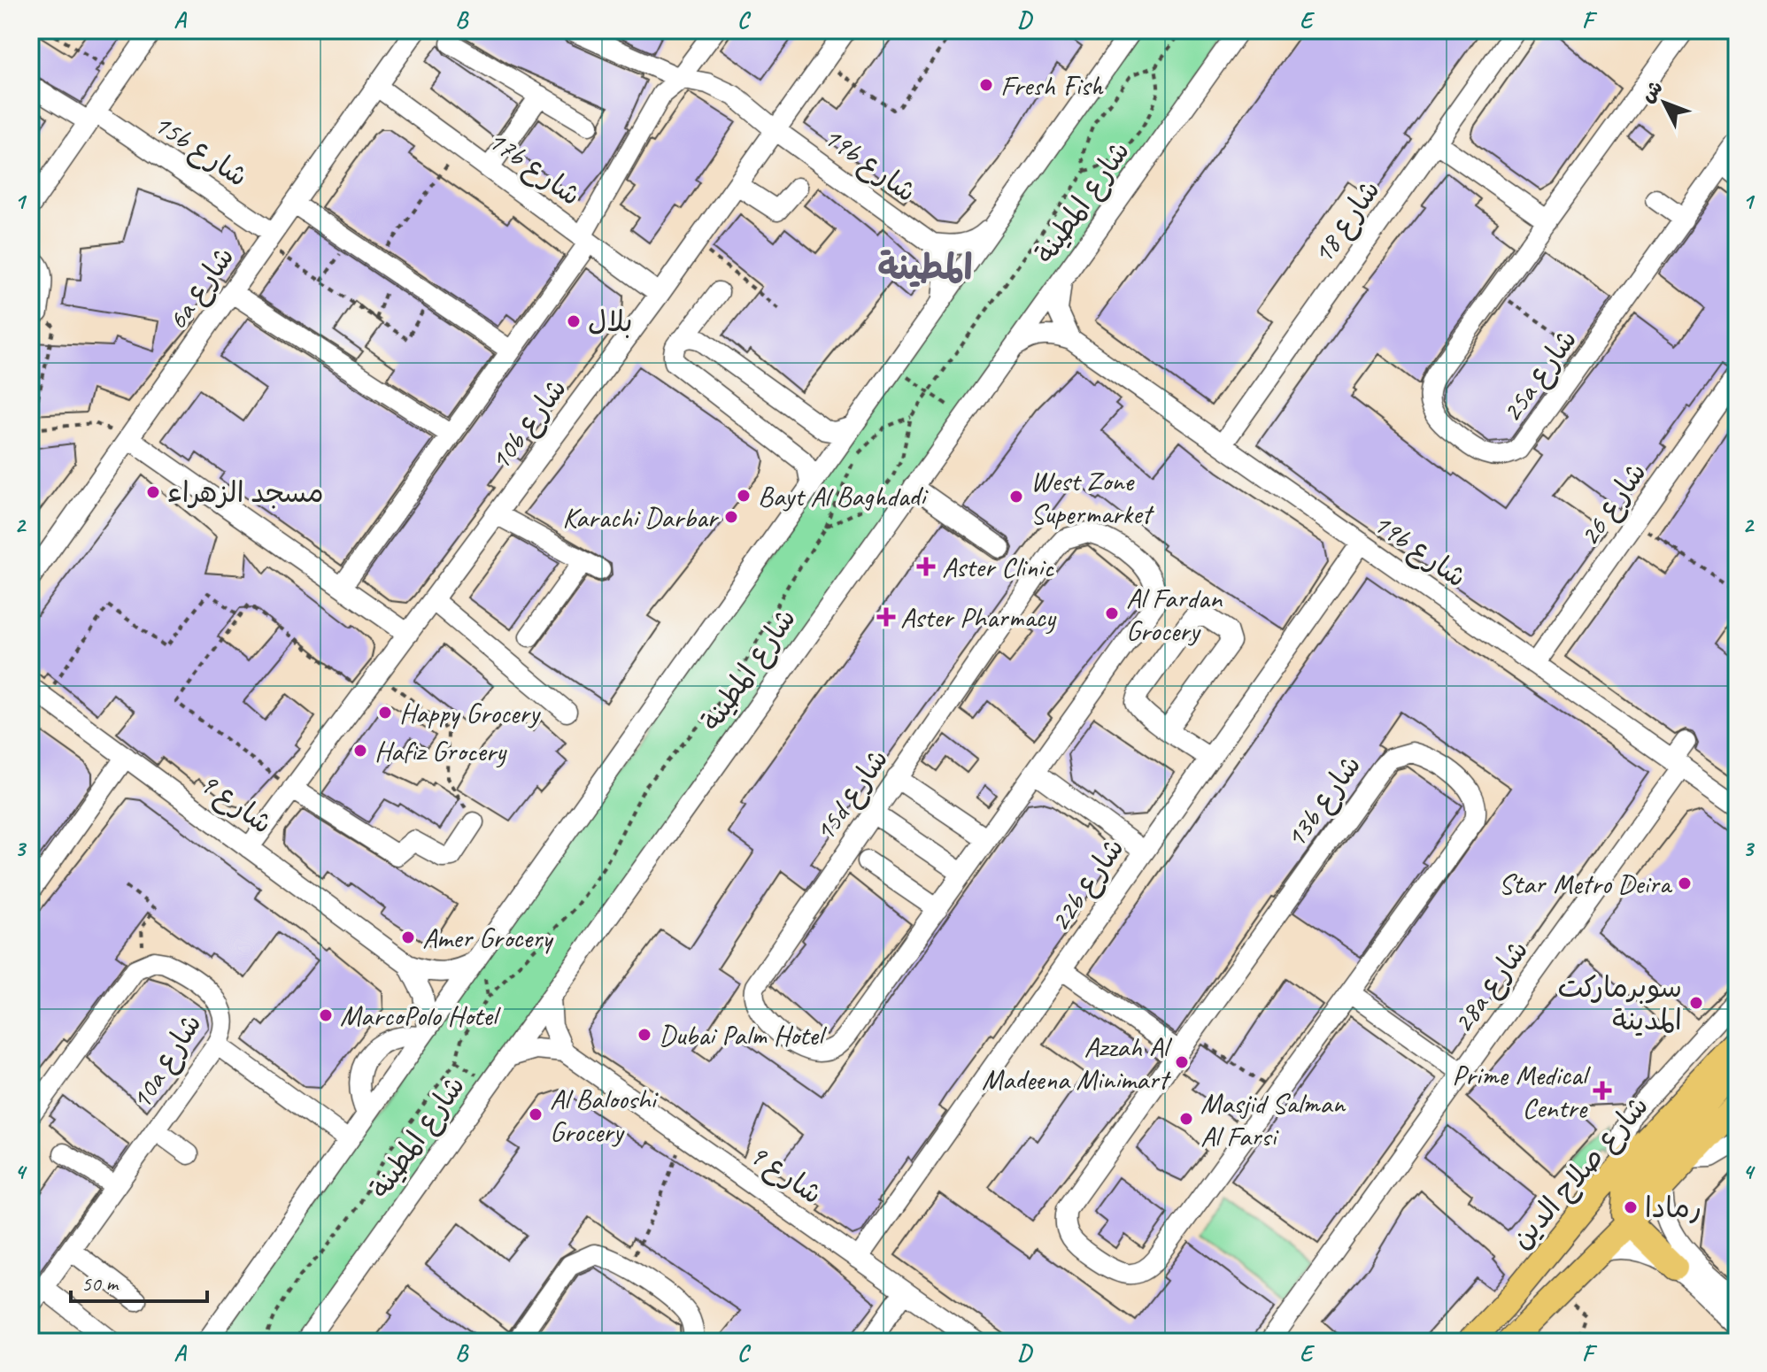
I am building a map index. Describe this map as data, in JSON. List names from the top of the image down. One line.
{"streets":{"main road":["شارع صلاح الدين"],"street":["15b شارع","19b شارع","17b شارع","شارع المطينة","شارع 18","6a شارع","25a شارع","10b شارع","شارع 26","15d شارع","13b شارع","شارع 9","22b شارع","28a شارع","10a شارع"]},"crossings":[["15b شارع","6a شارع"],["19b شارع","شارع المطينة"],["19b شارع","شارع 18"],["19b شارع","10b شارع"],["19b شارع","شارع 26"],["19b شارع","22b شارع"],["19b شارع","28a شارع"],["17b شارع","6a شارع"],["17b شارع","10b شارع"],["شارع المطينة","شارع 9"],["10b شارع","شارع 9"],["شارع 9","22b شارع"]],"districts":["المطينة"],"places":{"other":["Fresh Fish","بلال","مسجد الزهراء","Bayt Al Baghdadi","West Zone Supermarket","Karachi Darbar","Al Fardan Grocery","Happy Grocery","Hafiz Grocery","Star Metro Deira","Amer Grocery","سوبرماركت المدينة","MarcoPolo Hotel","Dubai Palm Hotel","Azzah Al Madeena Minimart","Al Balooshi Grocery","Masjid Salman Al Farsi","رمادا"],"health":["Aster Clinic","Aster Pharmacy","Prime Medical Centre"]},"scale_bar":"50 m","north":"top left","grid":{"columns":["A","B","C","D","E","F"],"rows":["1","2","3","4"]}}
